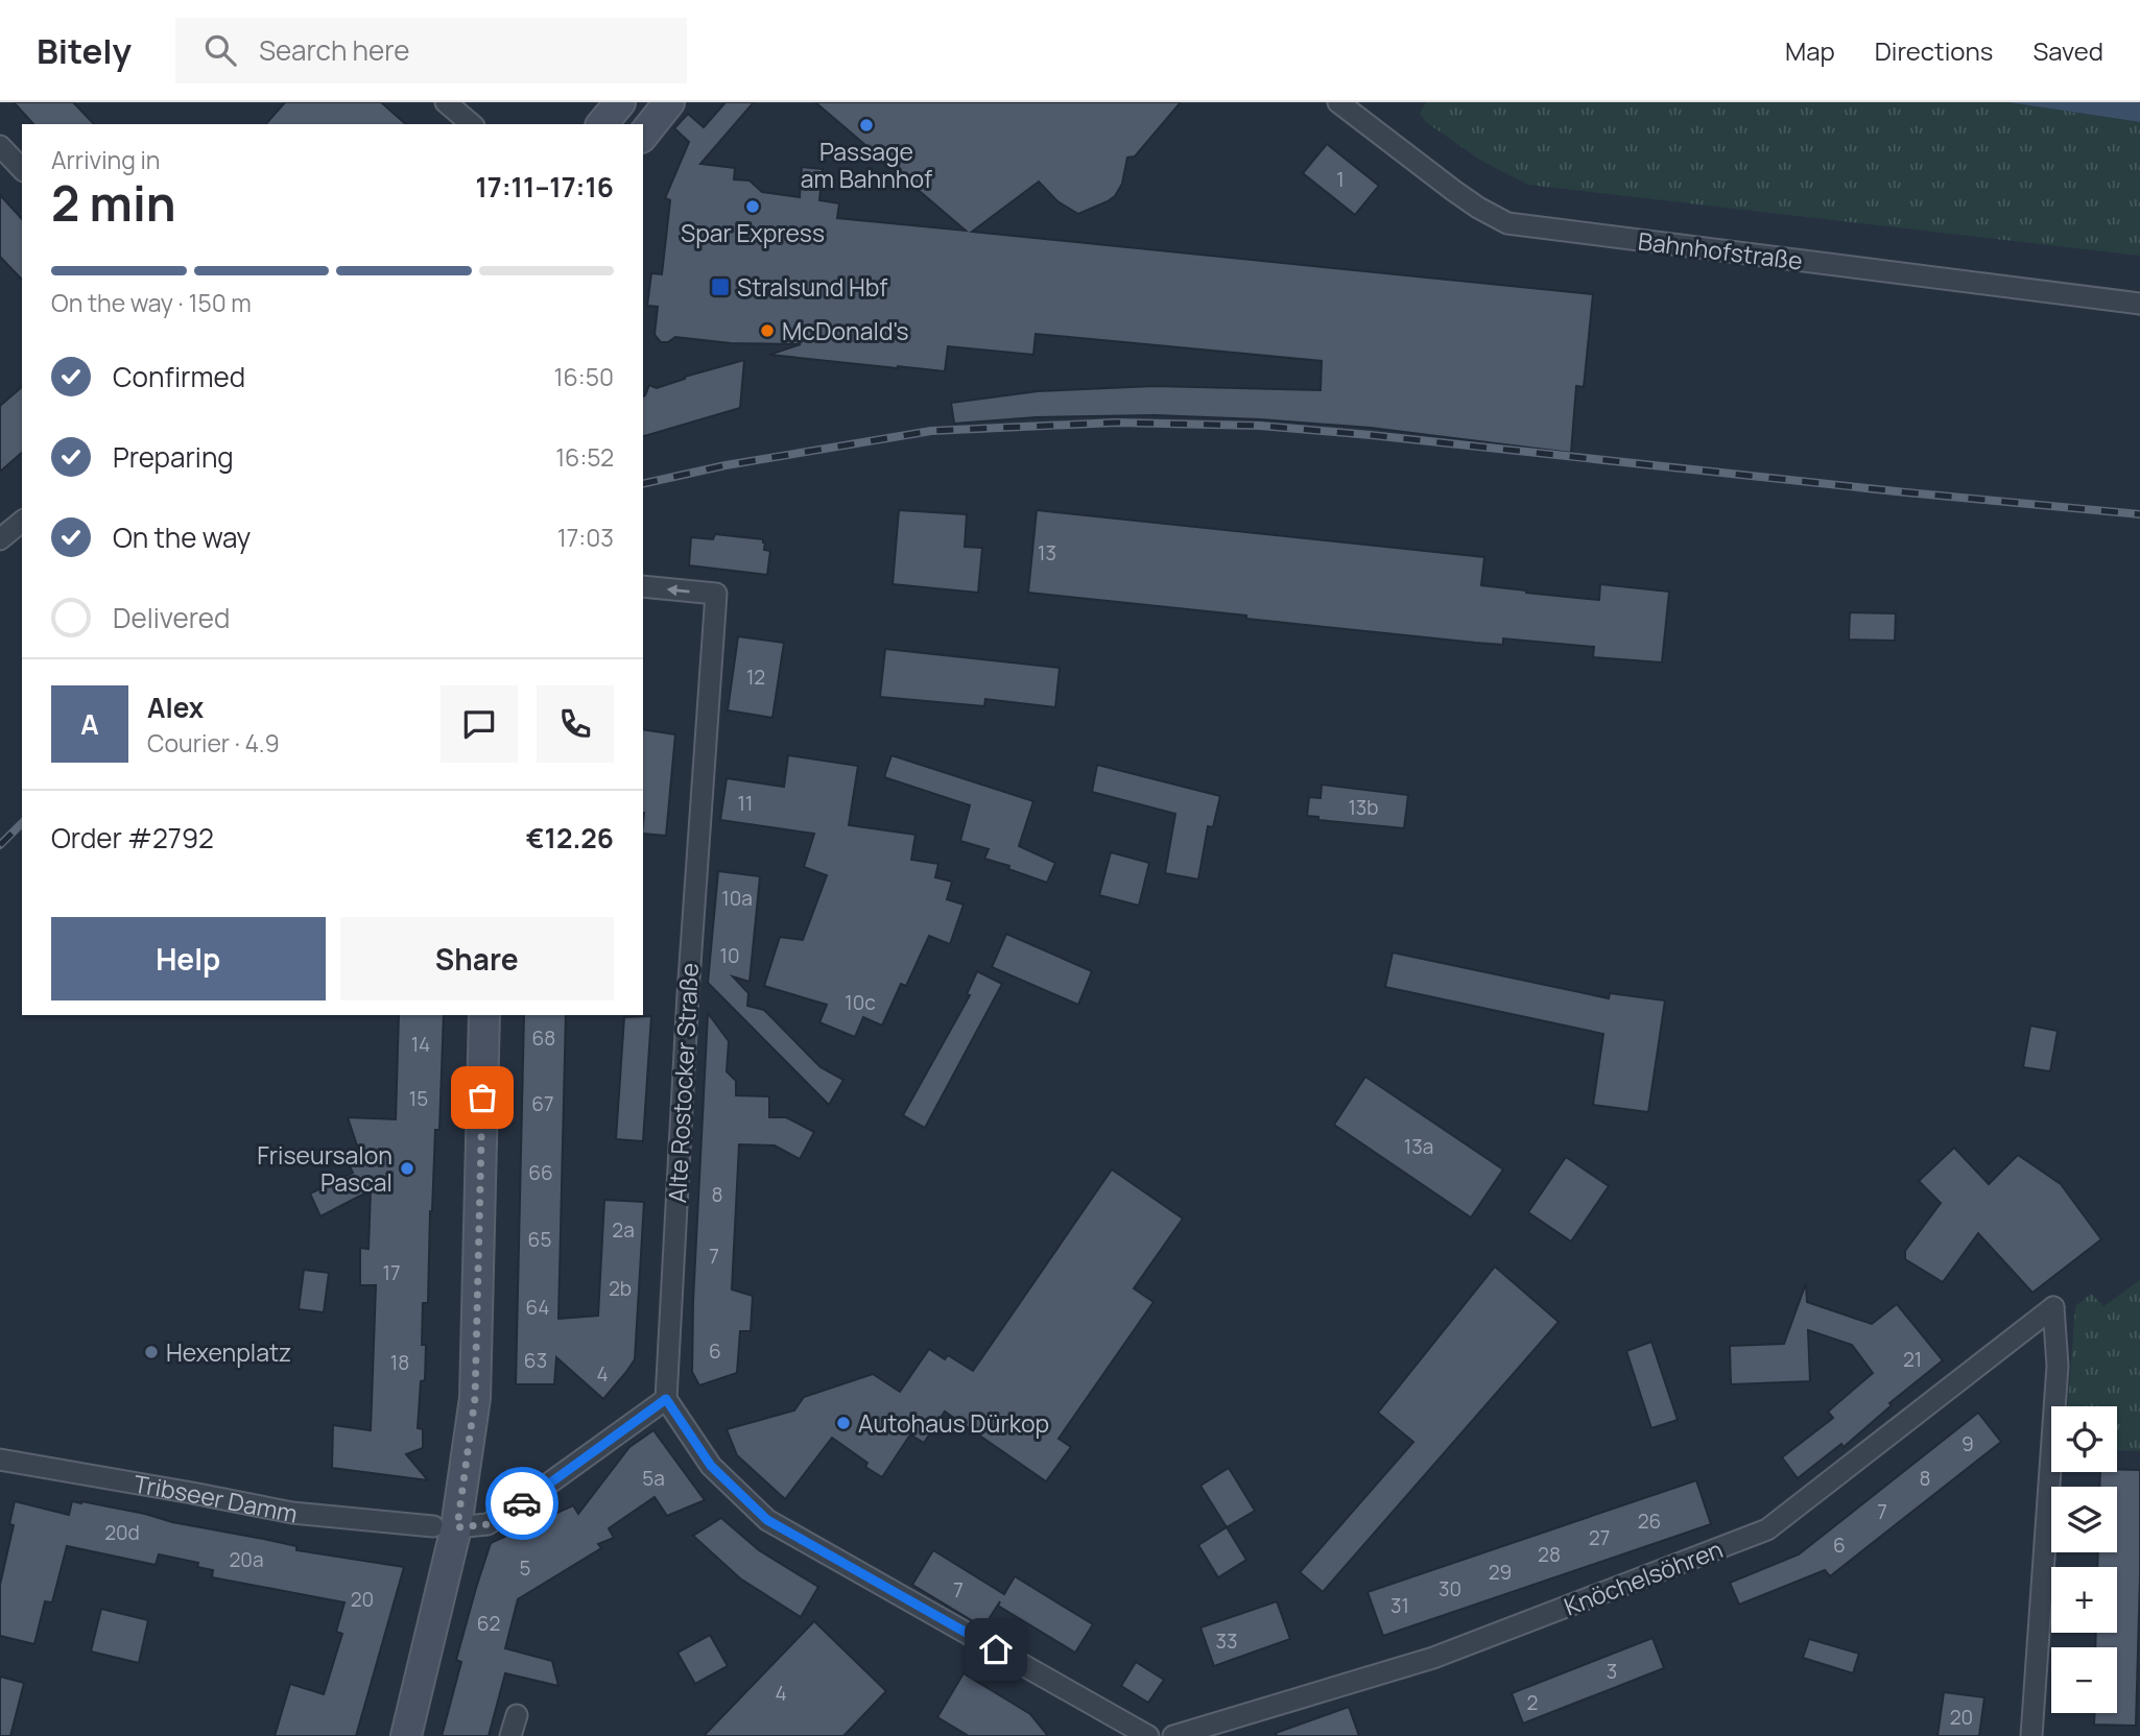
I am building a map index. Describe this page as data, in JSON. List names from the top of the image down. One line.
{"streets":{"street":["Bahnhofstraße","Alte Rostocker Straße","Tribseer Damm","Knöchelsöhren"]},"one_way":["Alte Rostocker Straße"],"places":{"other":["Passage am Bahnhof","Spar Express","McDonald's","Friseursalon Pascal","Hexenplatz","Autohaus Dürkop"],"transit":["Stralsund Hbf"]},"house_numbers":["1","13","12","11","13b","10a","10","10c","68","14","15","67","13a","66","8","2a","65","7","17","2b","64","6","21","63","18","4","9","5a","8","7","26","20d","27","6","28","20a","5","29","30","7","20","31","62","33","3","4","2","20"],"page":{"header":"Bitely","search":"Search here","nav":["Map","Directions","Saved"],"heading":["2 min","Arriving in","17:11–17:16"],"panel":["Alex","Courier · 4.9","Order #2792","€12.26"],"bar":"On the way · 150 m","list":[["Confirmed","16:50"],["Preparing","16:52"],["On the way","17:03"],"Delivered"],"round":"A","buttons":["Help","Share"],"map_buttons":["+","−"]}}
